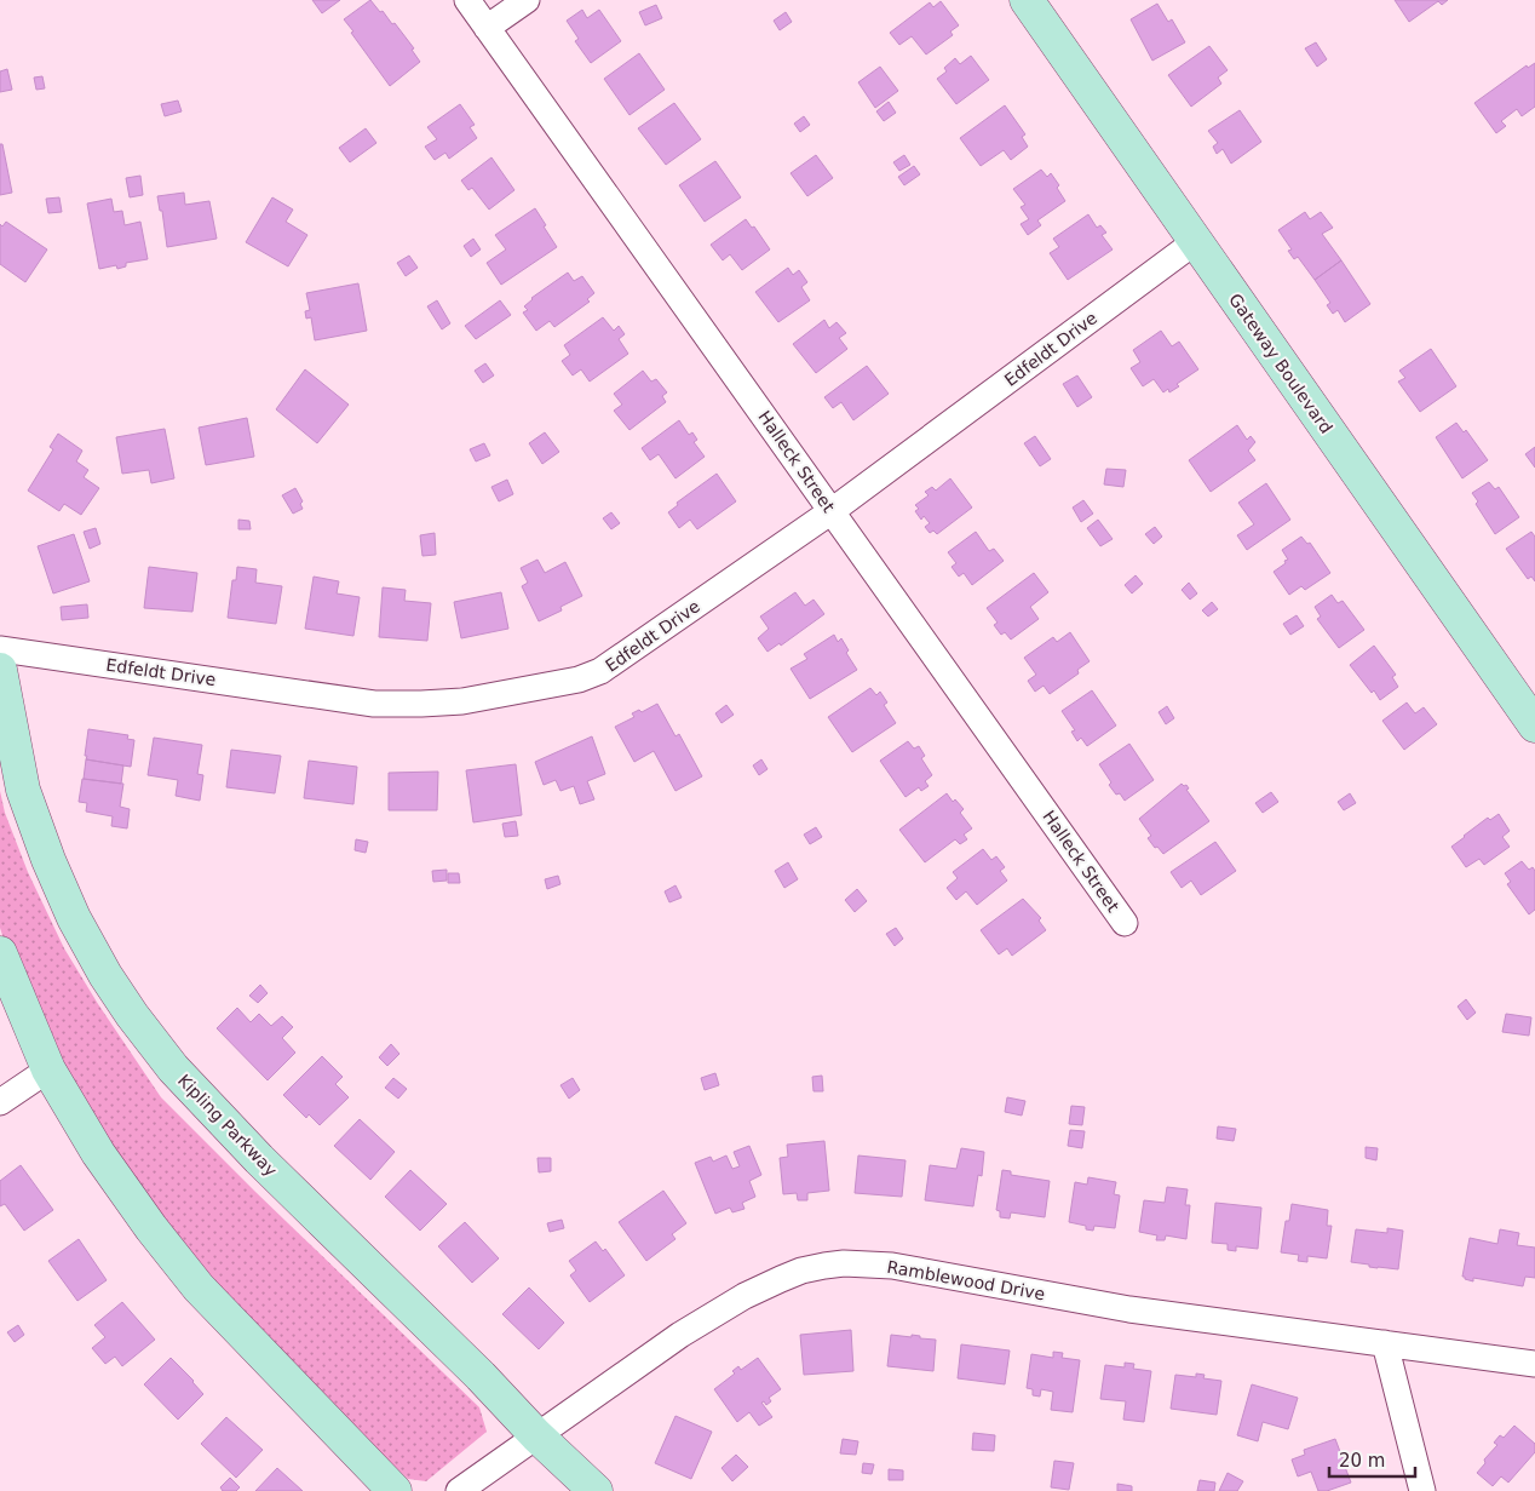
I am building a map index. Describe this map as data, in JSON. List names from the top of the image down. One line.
{"streets":{"street":["Edfeldt Drive","Gateway Boulevard","Halleck Street","Kipling Parkway","Ramblewood Drive"]},"crossings":[["Edfeldt Drive","Gateway Boulevard"],["Edfeldt Drive","Halleck Street"],["Kipling Parkway","Ramblewood Drive"]],"scale_bar":"20 m"}
